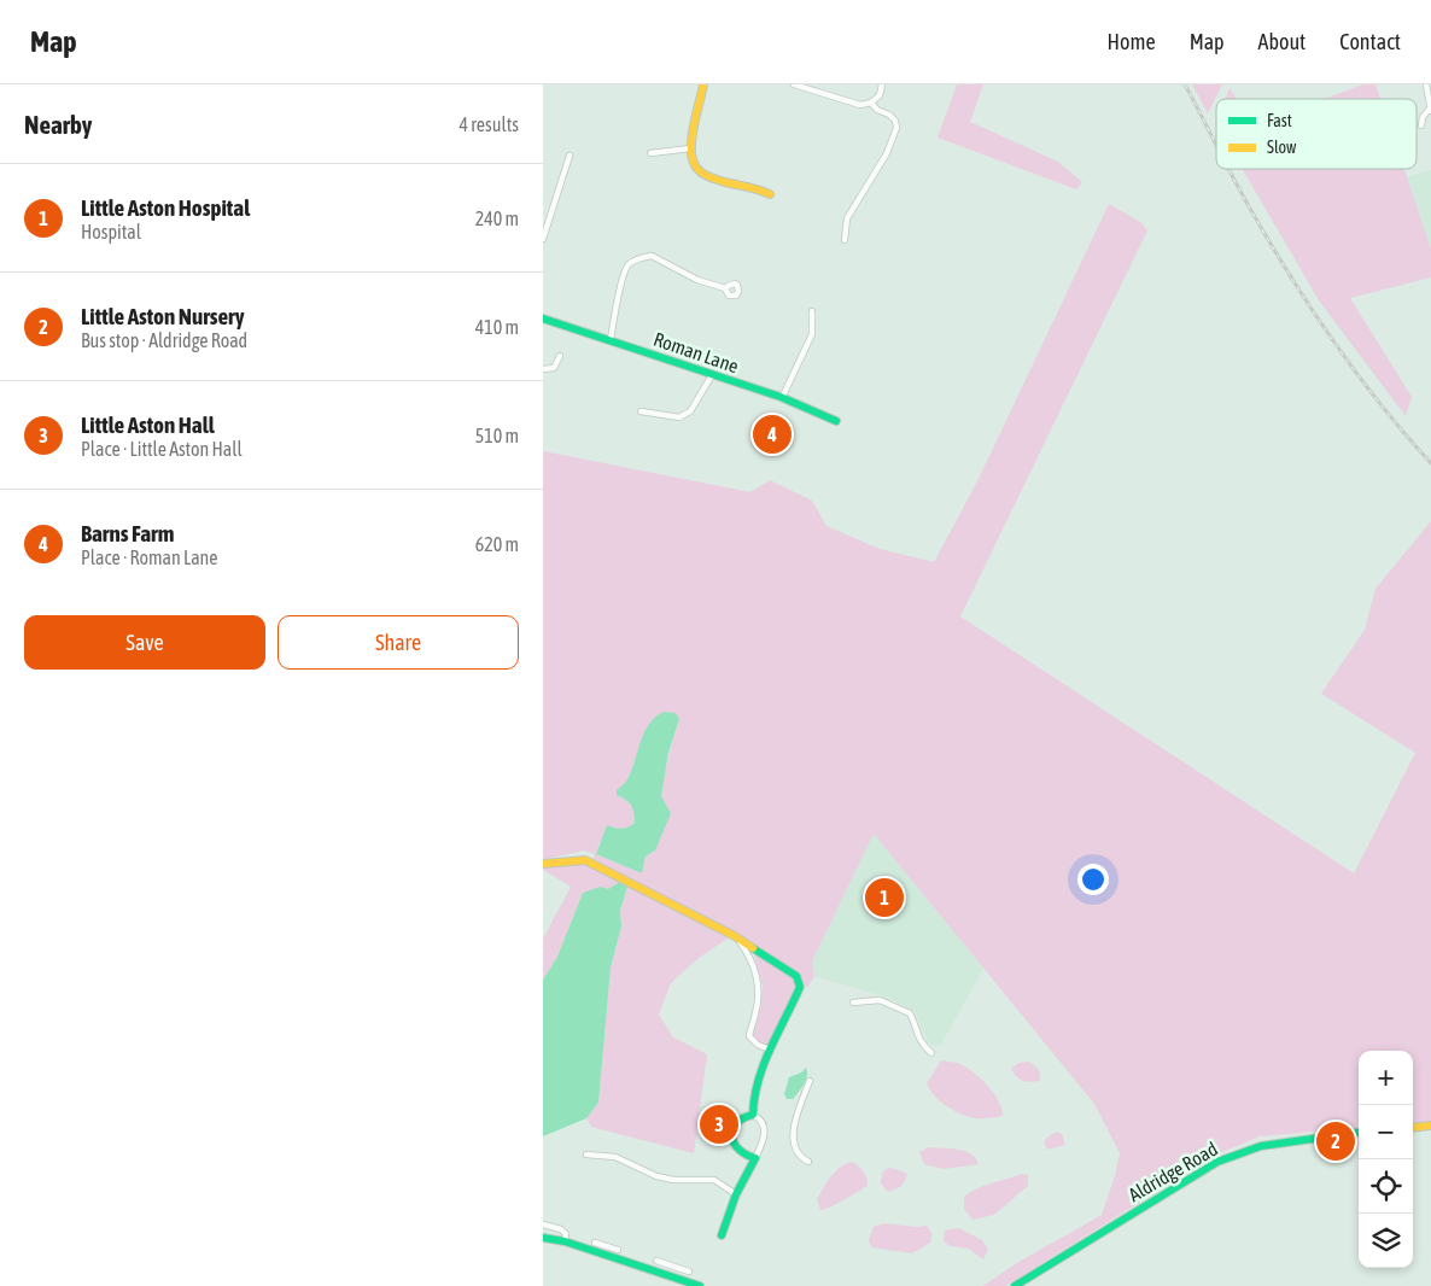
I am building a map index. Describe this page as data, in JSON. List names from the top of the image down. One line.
{"streets":{"street":["Roman Lane","Aldridge Road"]},"legend":["Fast","Slow"],"page":{"header":"Map","nav":["Home","Map","About","Contact"],"heading":["Nearby","4 results"],"list":[{"mark":"1","name":"Little Aston Hospital","note":"Hospital","value":"240 m"},{"mark":"2","name":"Little Aston Nursery","note":"Bus stop · Aldridge Road","value":"410 m"},{"mark":"3","name":"Little Aston Hall","note":"Place · Little Aston Hall","value":"510 m"},{"mark":"4","name":"Barns Farm","note":"Place · Roman Lane","value":"620 m"}],"pins":["4","1","3","2"],"buttons":["Save","Share"],"map_buttons":["+","−"]}}
